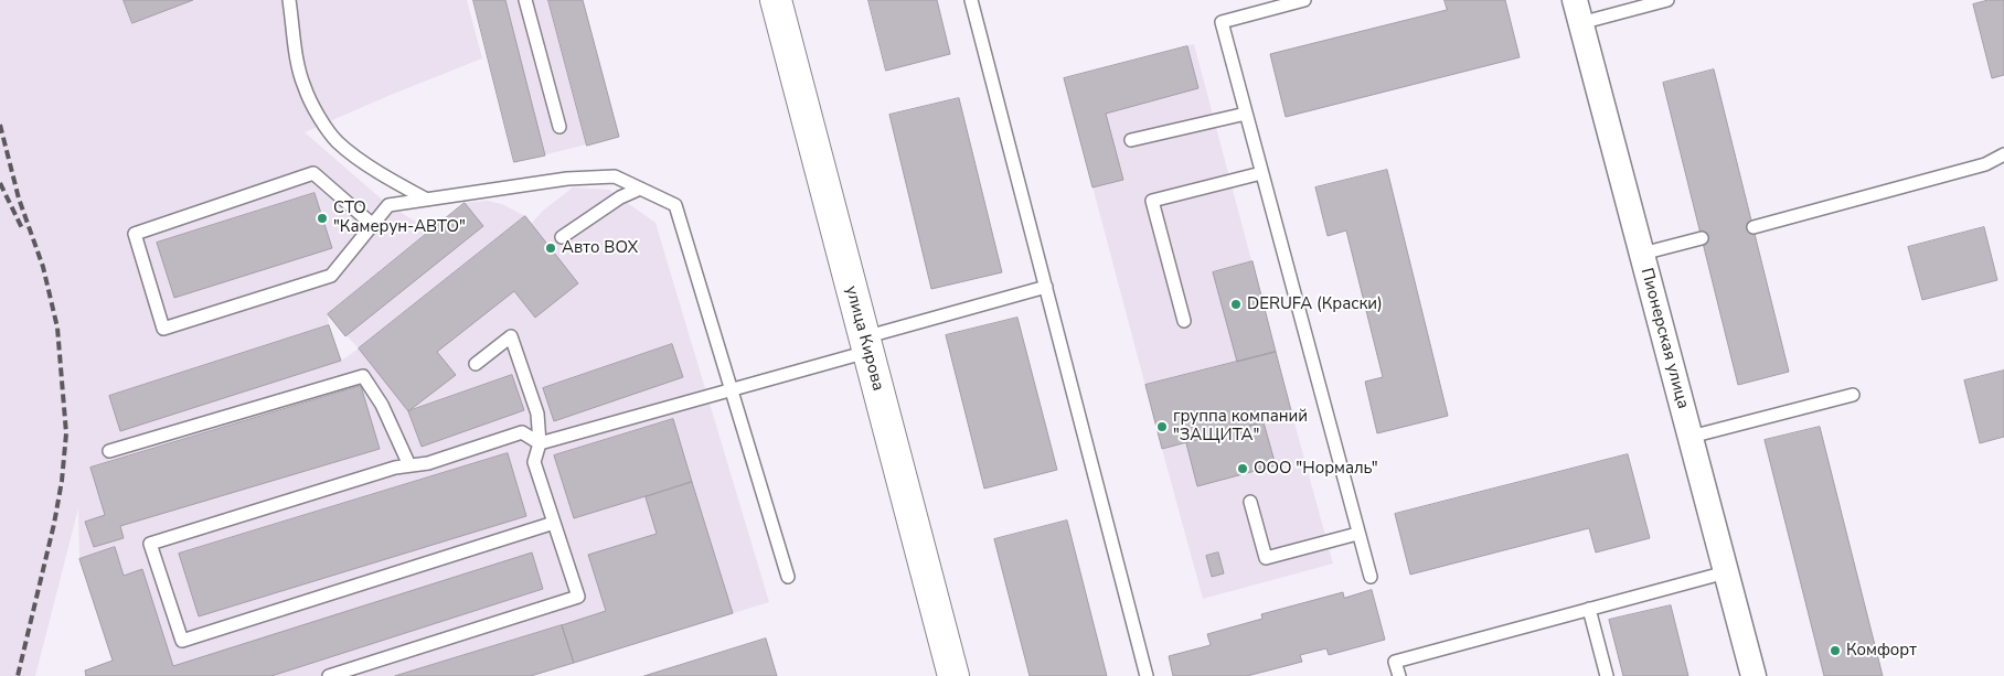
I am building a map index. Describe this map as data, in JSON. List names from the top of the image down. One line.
{"streets":{"main road":["улица Кирова"],"street":["Пионерская улица"]},"places":["СТО \"Камерун-АВТО\"","Авто BOX","DERUFA (Краски)","группа компаний \"ЗАЩИТА\"","ООО \"Нормаль\"","Комфорт"]}
